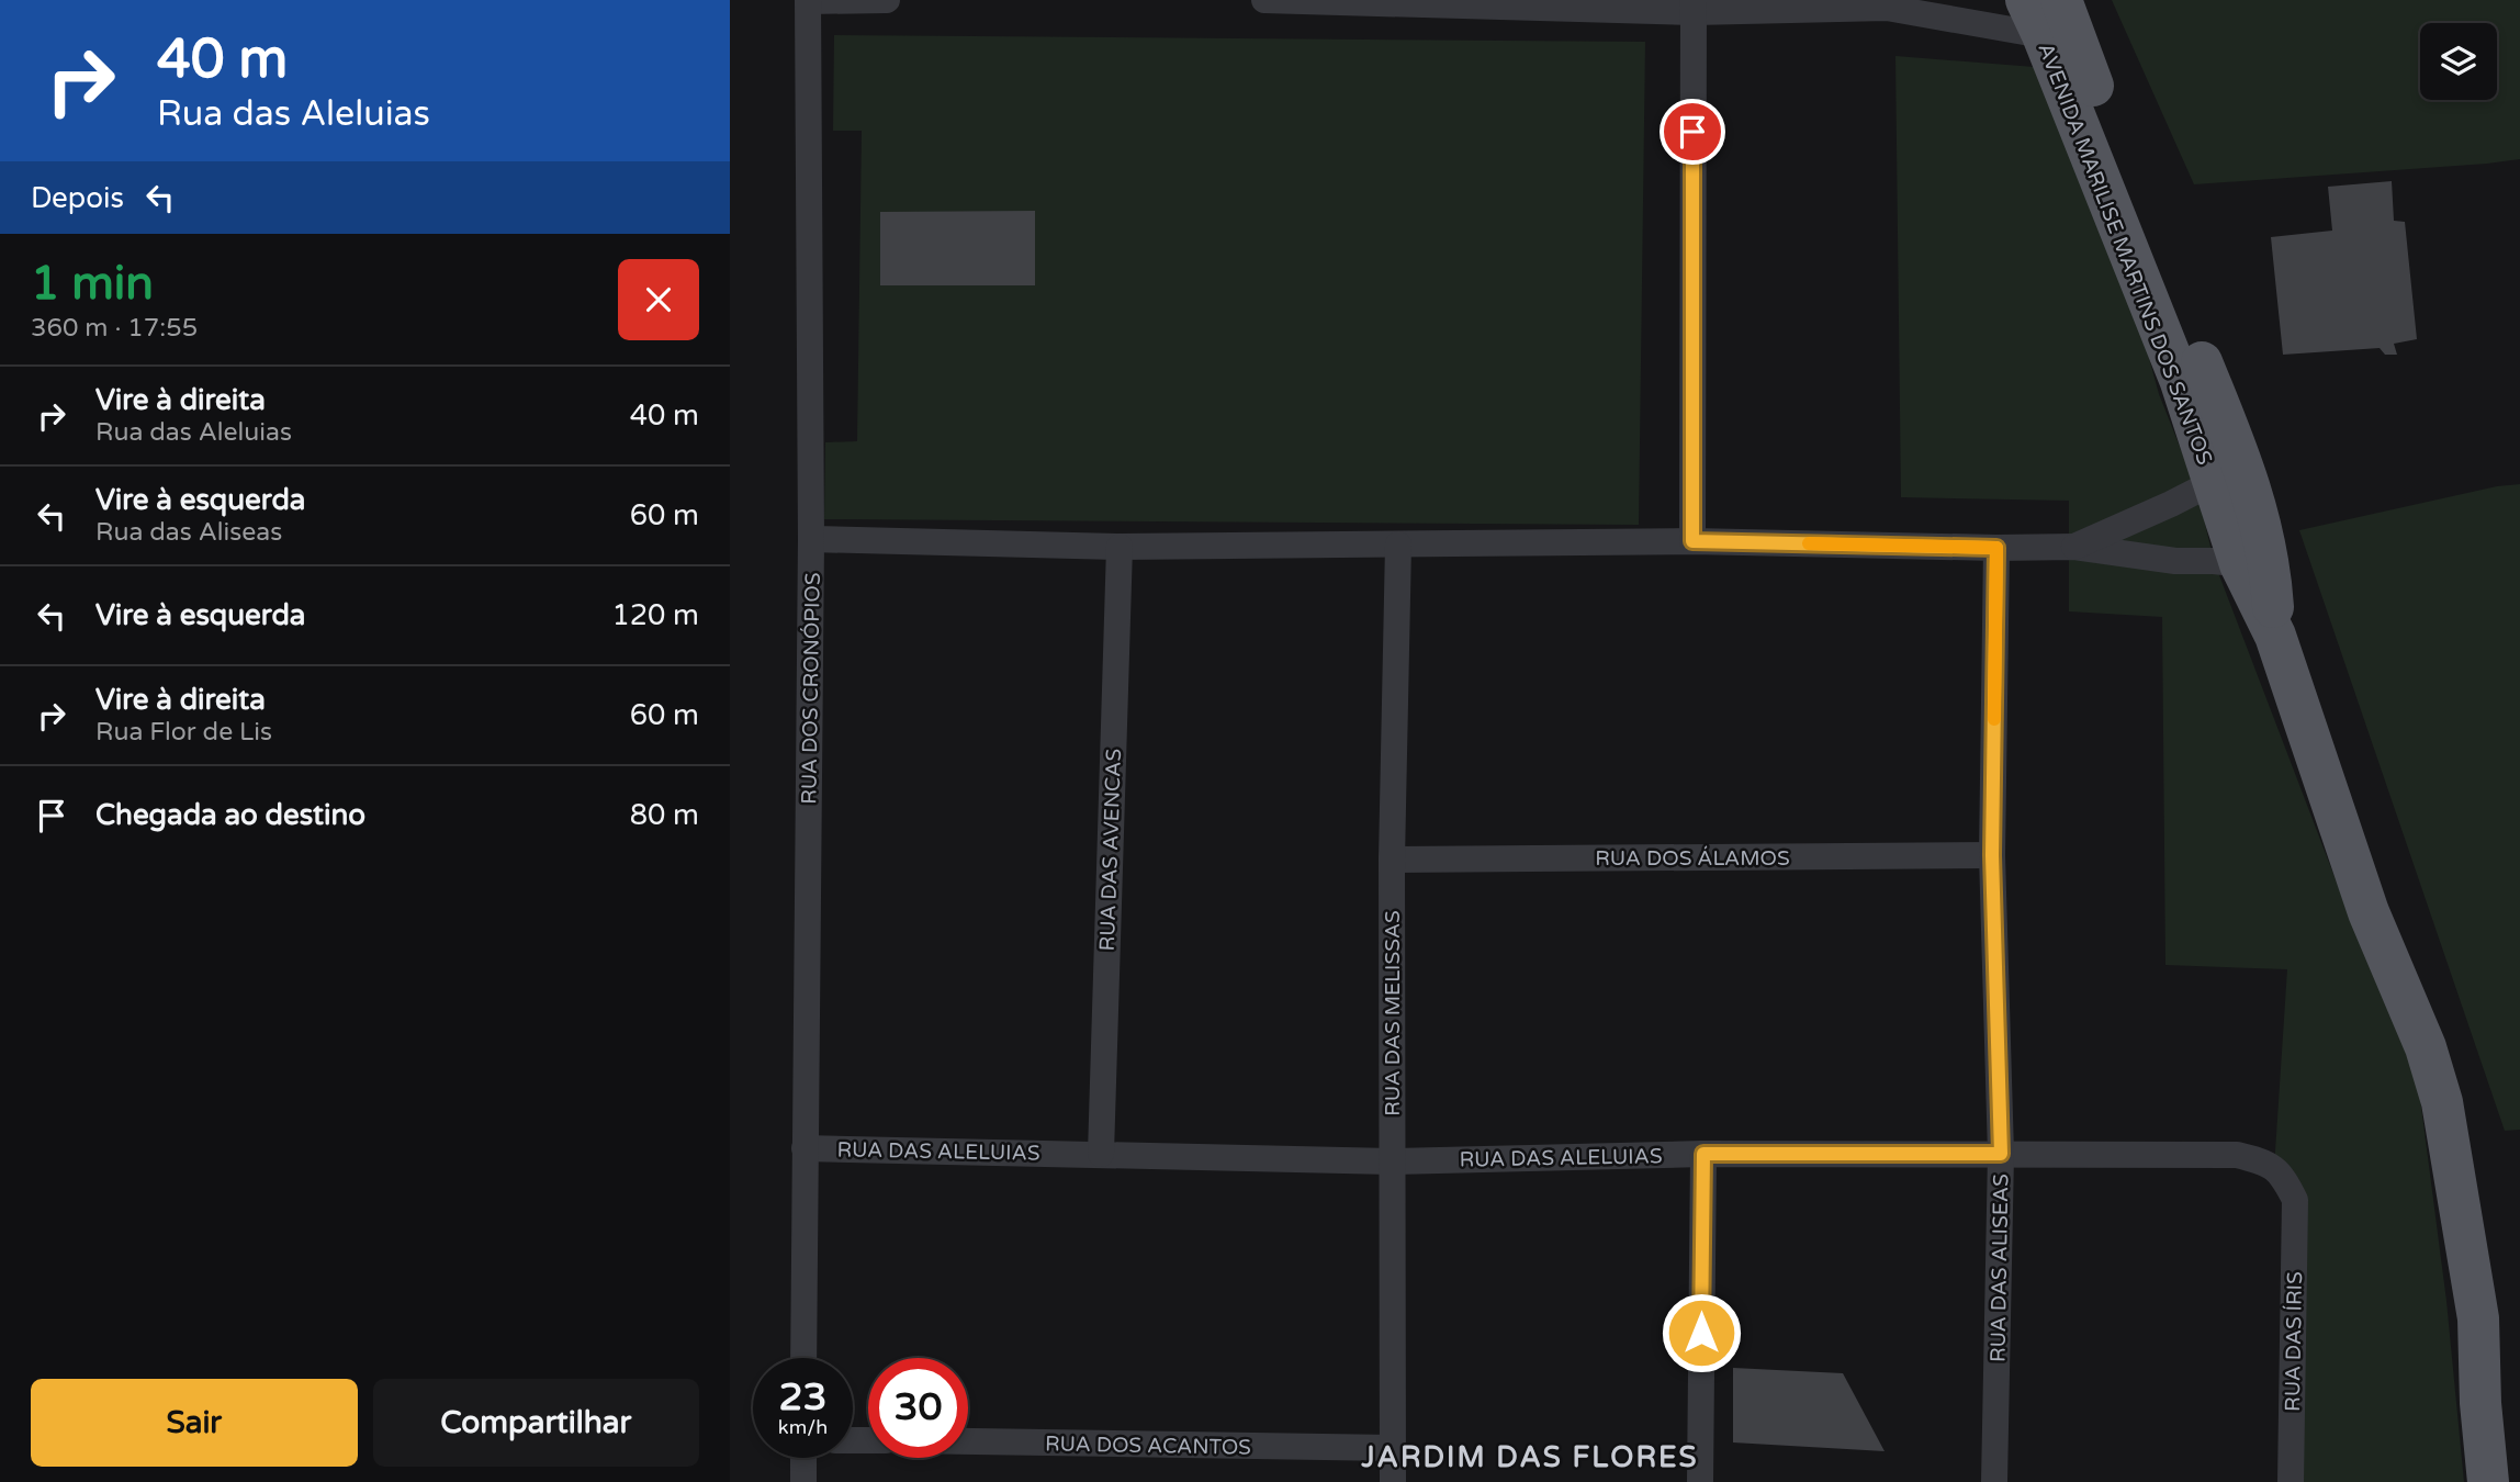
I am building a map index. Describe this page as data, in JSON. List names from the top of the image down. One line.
{"streets":{"main road":["AVENIDA MARILISE MARTINS DOS SANTOS"],"street":["RUA DOS CRONÓPIOS","RUA DAS AVENCAS","RUA DOS ÁLAMOS","RUA DAS MELISSAS","RUA DAS ALELUIAS","RUA DAS ALISEAS","RUA DAS ÍRIS","RUA DOS ACANTOS"]},"crossings":[["RUA DOS CRONÓPIOS","RUA DAS ALELUIAS"],["RUA DAS AVENCAS","RUA DAS ALELUIAS"],["RUA DOS ÁLAMOS","RUA DAS MELISSAS"],["RUA DOS ÁLAMOS","RUA DAS ALISEAS"],["RUA DAS MELISSAS","RUA DAS ALELUIAS"],["RUA DAS MELISSAS","RUA DOS ACANTOS"],["RUA DAS ALELUIAS","RUA DAS ALISEAS"],["RUA DAS ALELUIAS","RUA DAS ÍRIS"]],"districts":["JARDIM DAS FLORES"],"page":{"turn":["40 m","Rua das Aleluias"],"then":"Depois","heading":["1 min","360 m · 17:55"],"list":[{"name":"Vire à direita","note":"Rua das Aleluias","value":"40 m"},{"name":"Vire à esquerda","note":"Rua das Aliseas","value":"60 m"},{"name":"Vire à esquerda","value":"120 m"},{"name":"Vire à direita","note":"Rua Flor de Lis","value":"60 m"},{"name":"Chegada ao destino","value":"80 m"}],"speed":"23 km/h","limit":"30","buttons":["Sair","Compartilhar"]}}
